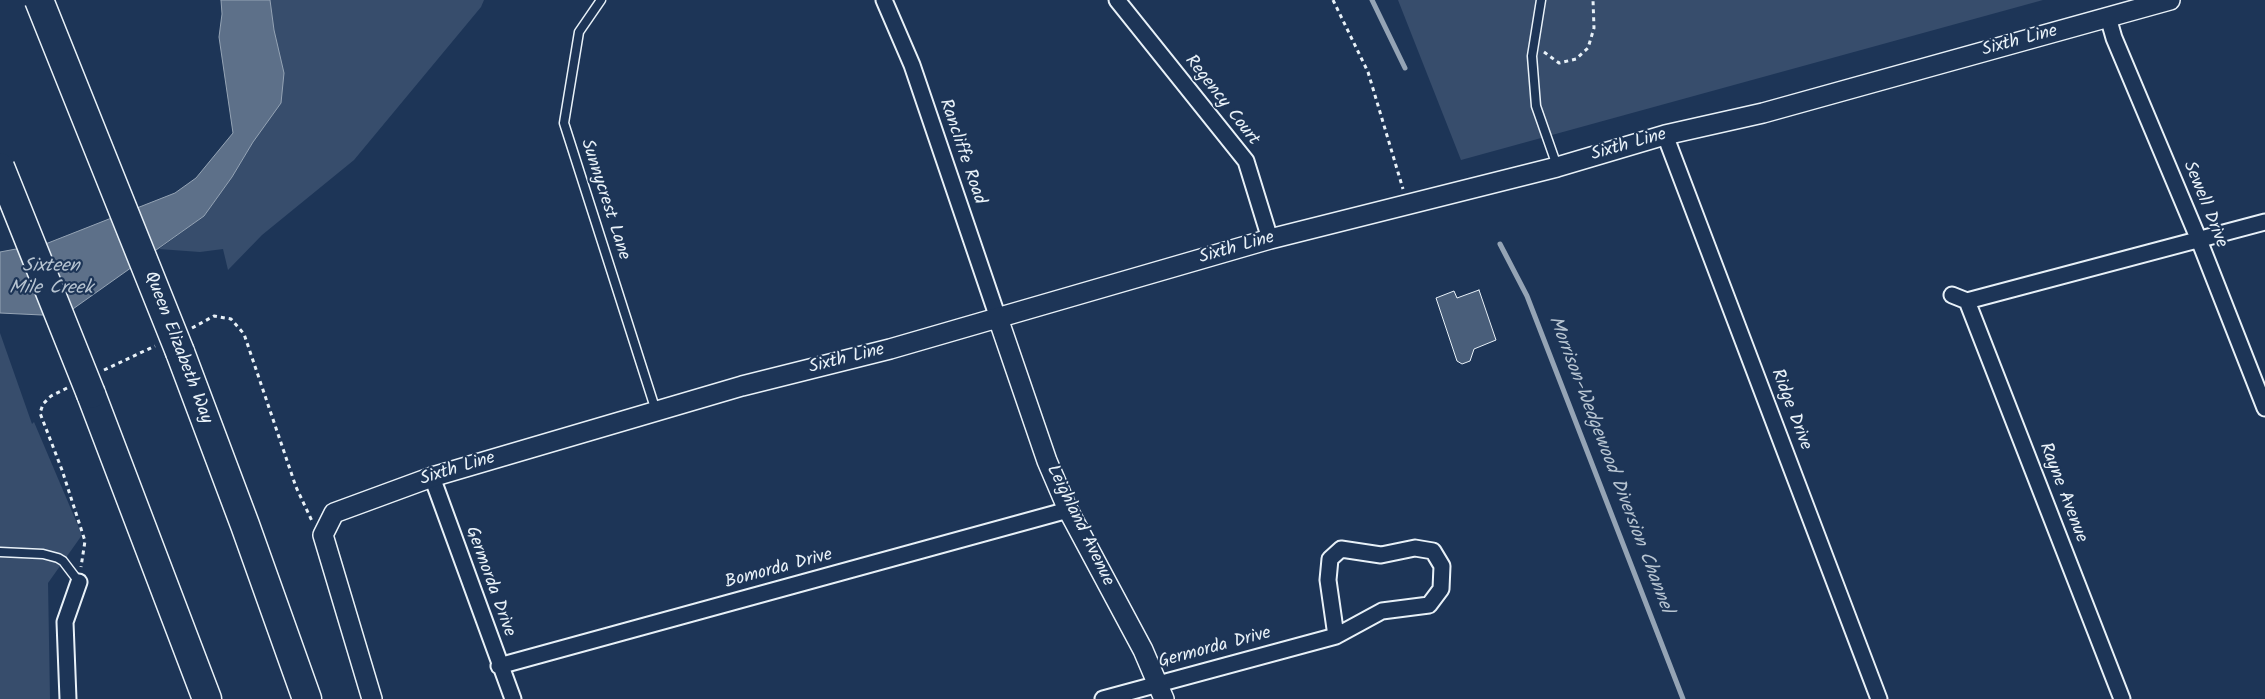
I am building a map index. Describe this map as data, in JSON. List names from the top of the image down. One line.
{"streets":{"highway":["Queen Elizabeth Way"],"street":["Sixth Line","Regency Court","Rancliffe Road","Sewell Drive","Ridge Drive","Rayne Avenue","Leighland Avenue","Bomorda Drive","Germorda Drive"],"lane":["Sunnycrest Lane"]},"crossings":[["Sixth Line","Regency Court"],["Sixth Line","Rancliffe Road"],["Sixth Line","Sunnycrest Lane"],["Sixth Line","Sewell Drive"],["Sixth Line","Ridge Drive"],["Sixth Line","Leighland Avenue"],["Sixth Line","Germorda Drive"],["Rancliffe Road","Leighland Avenue"],["Leighland Avenue","Bomorda Drive"],["Leighland Avenue","Germorda Drive"],["Bomorda Drive","Germorda Drive"]],"water":["Sixteen Mile Creek","Morrison-Wedgewood Diversion Channel"]}
